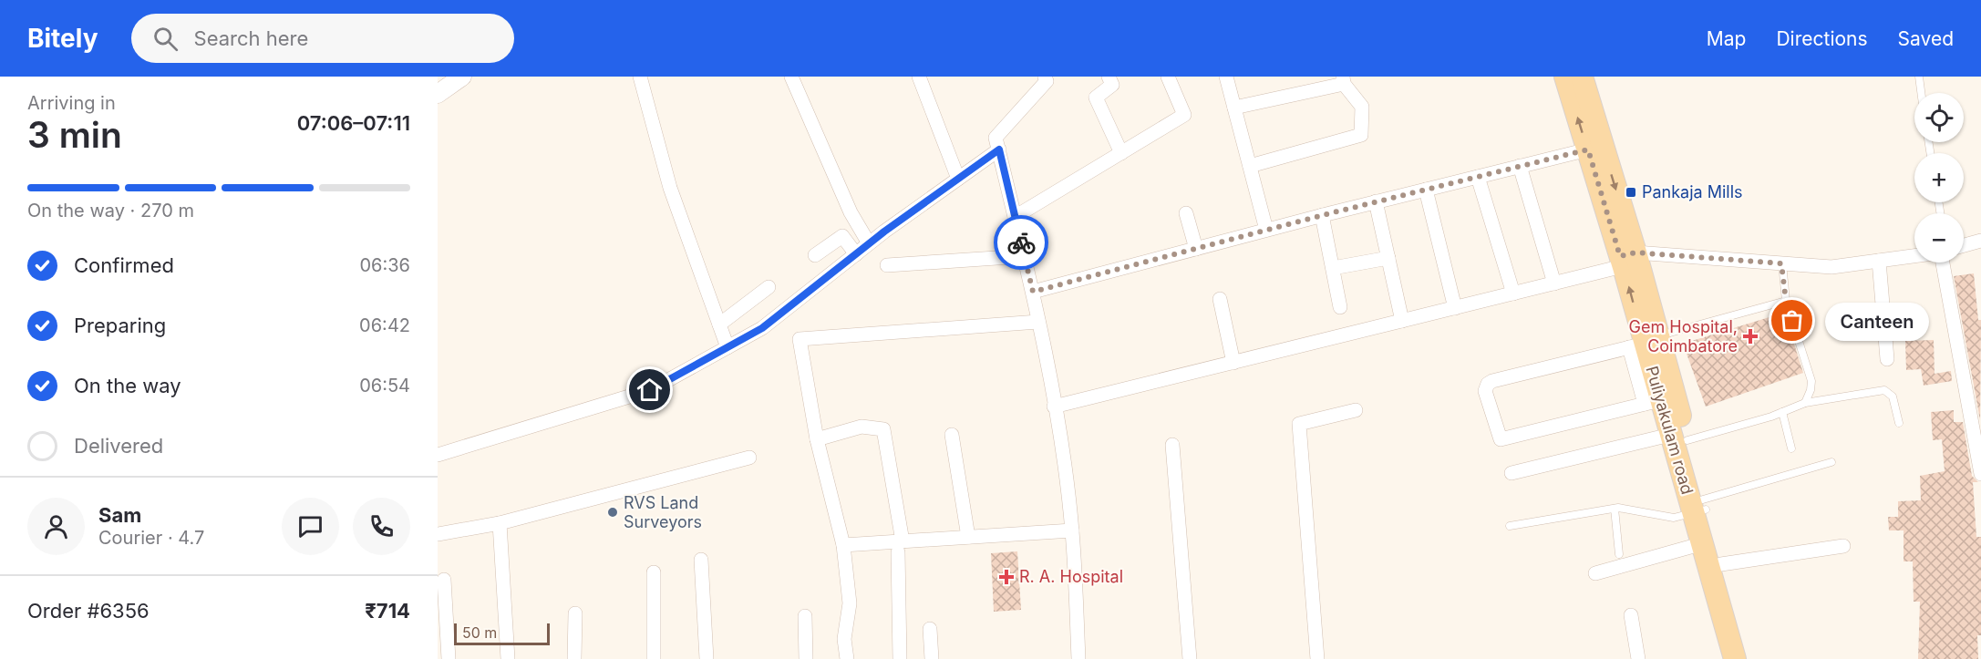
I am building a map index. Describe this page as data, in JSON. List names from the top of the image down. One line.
{"streets":{"main road":["Puliyakulam road"]},"places":{"transit":["Pankaja Mills"],"other":["Canteen","RVS Land Surveyors"],"health":["Gem Hospital, Coimbatore","R. A. Hospital"]},"scale_bar":"50 m","page":{"header":"Bitely","search":"Search here","nav":["Map","Directions","Saved"],"heading":["3 min","Arriving in","07:06–07:11"],"panel":["Sam","Courier · 4.7","Order #6356","₹714"],"map_buttons":["+","−"],"bar":"On the way · 270 m","list":[["Confirmed","06:36"],["Preparing","06:42"],["On the way","06:54"],"Delivered"],"bubble":"Canteen","scale":"50 m"}}
